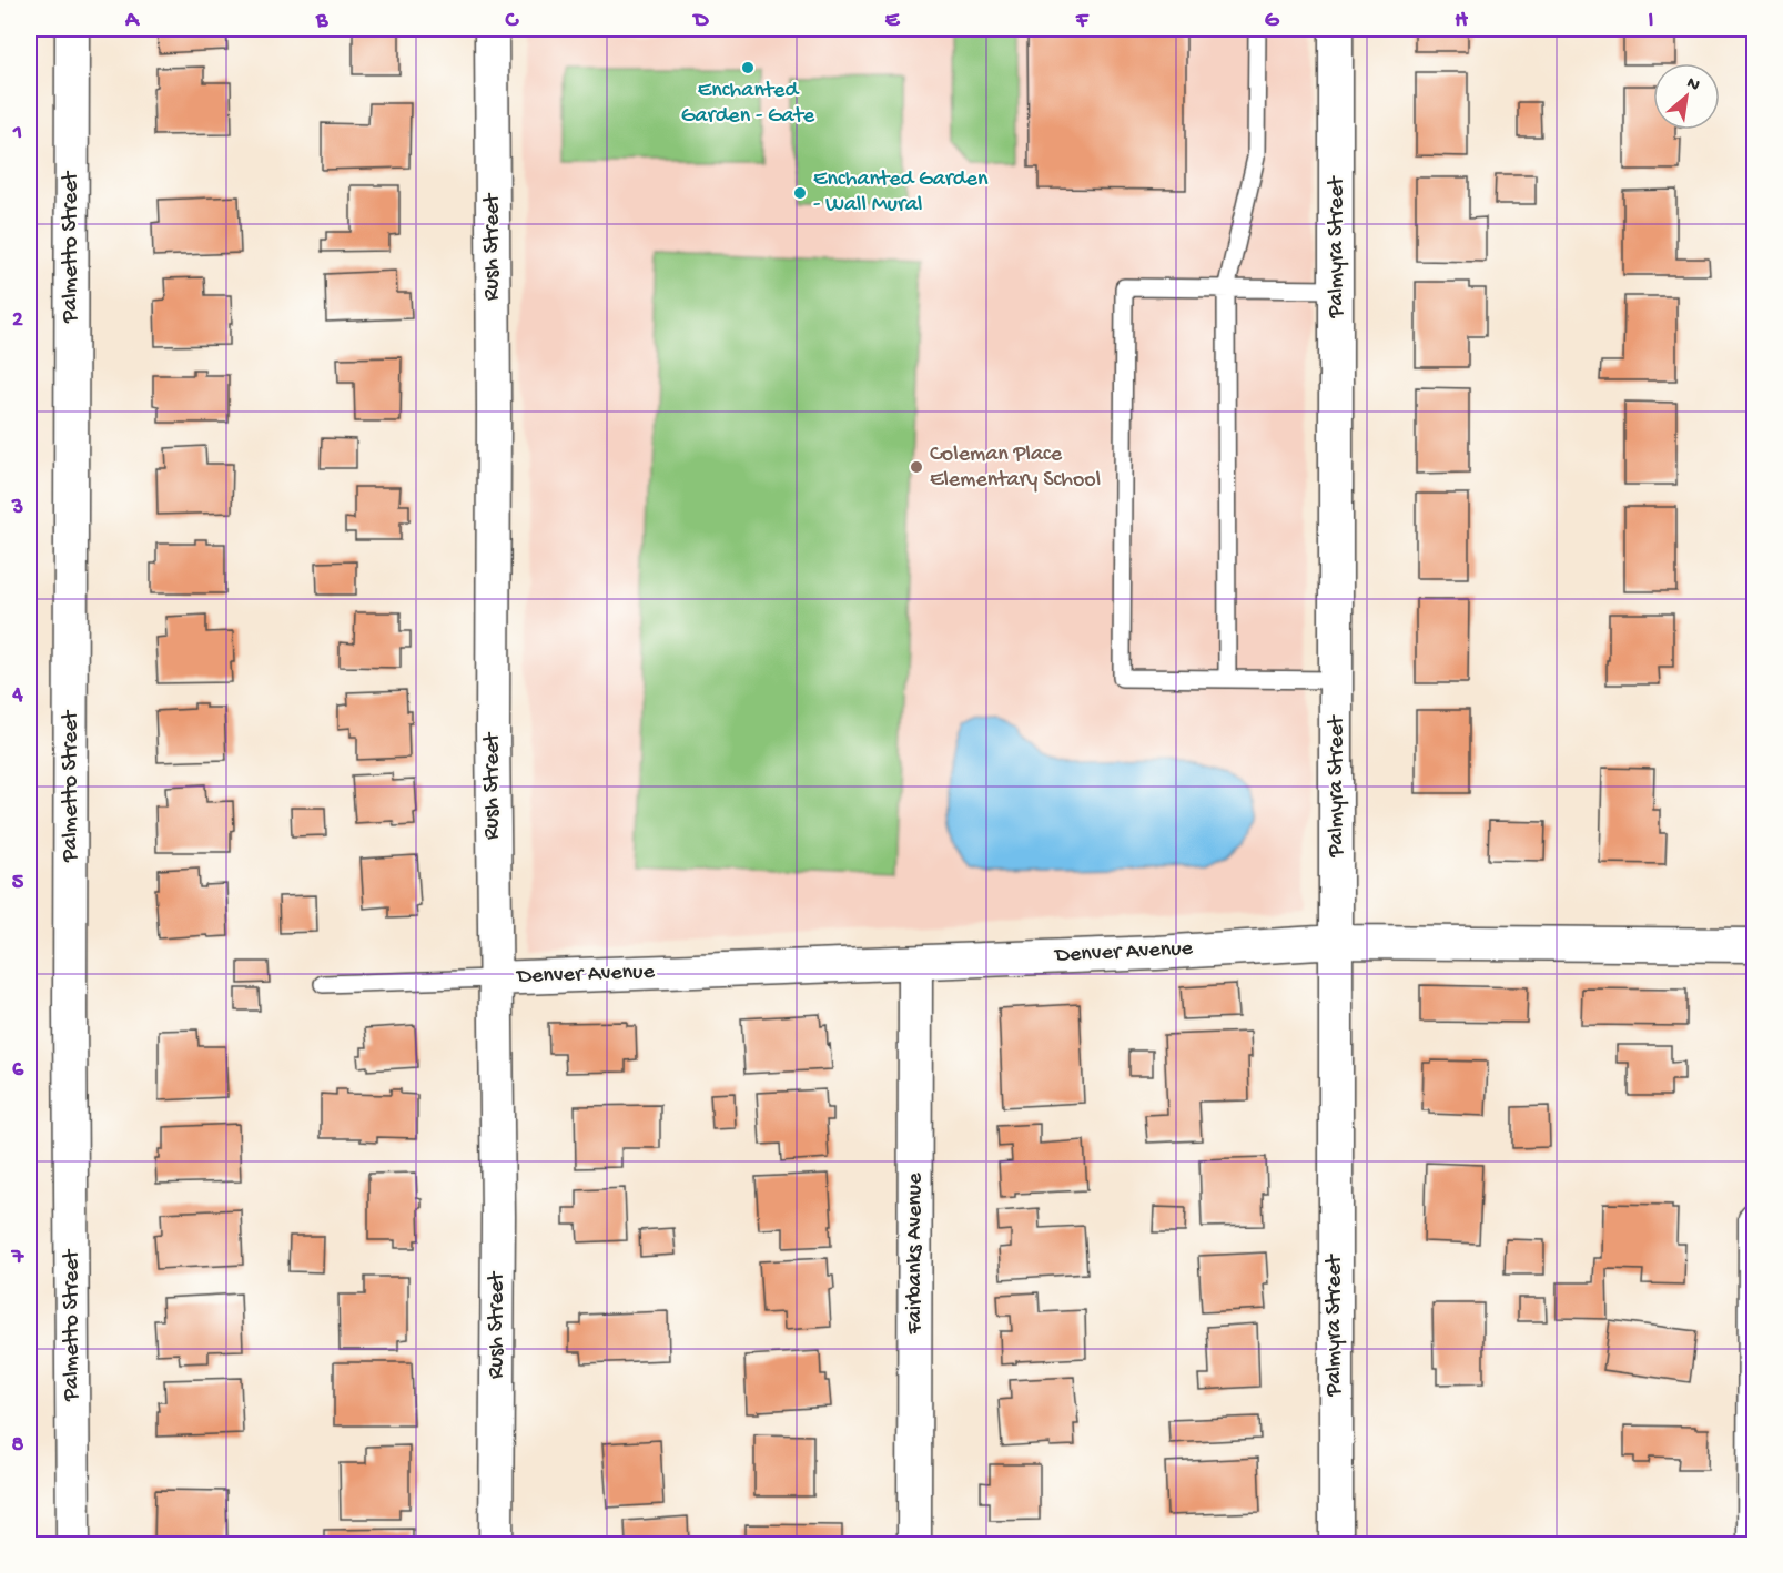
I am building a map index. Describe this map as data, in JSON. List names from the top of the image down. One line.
{"streets":{"street":["Palmetto Street","Rush Street","Palmyra Street","Denver Avenue","Fairbanks Avenue"]},"crossings":[["Rush Street","Denver Avenue"],["Palmyra Street","Denver Avenue"],["Denver Avenue","Fairbanks Avenue"]],"places":["Enchanted Garden - Gate","Enchanted Garden - Wall Mural","Coleman Place Elementary School"],"north":"top right","grid":{"columns":["A","B","C","D","E","F","G","H","I"],"rows":["1","2","3","4","5","6","7","8"]}}
